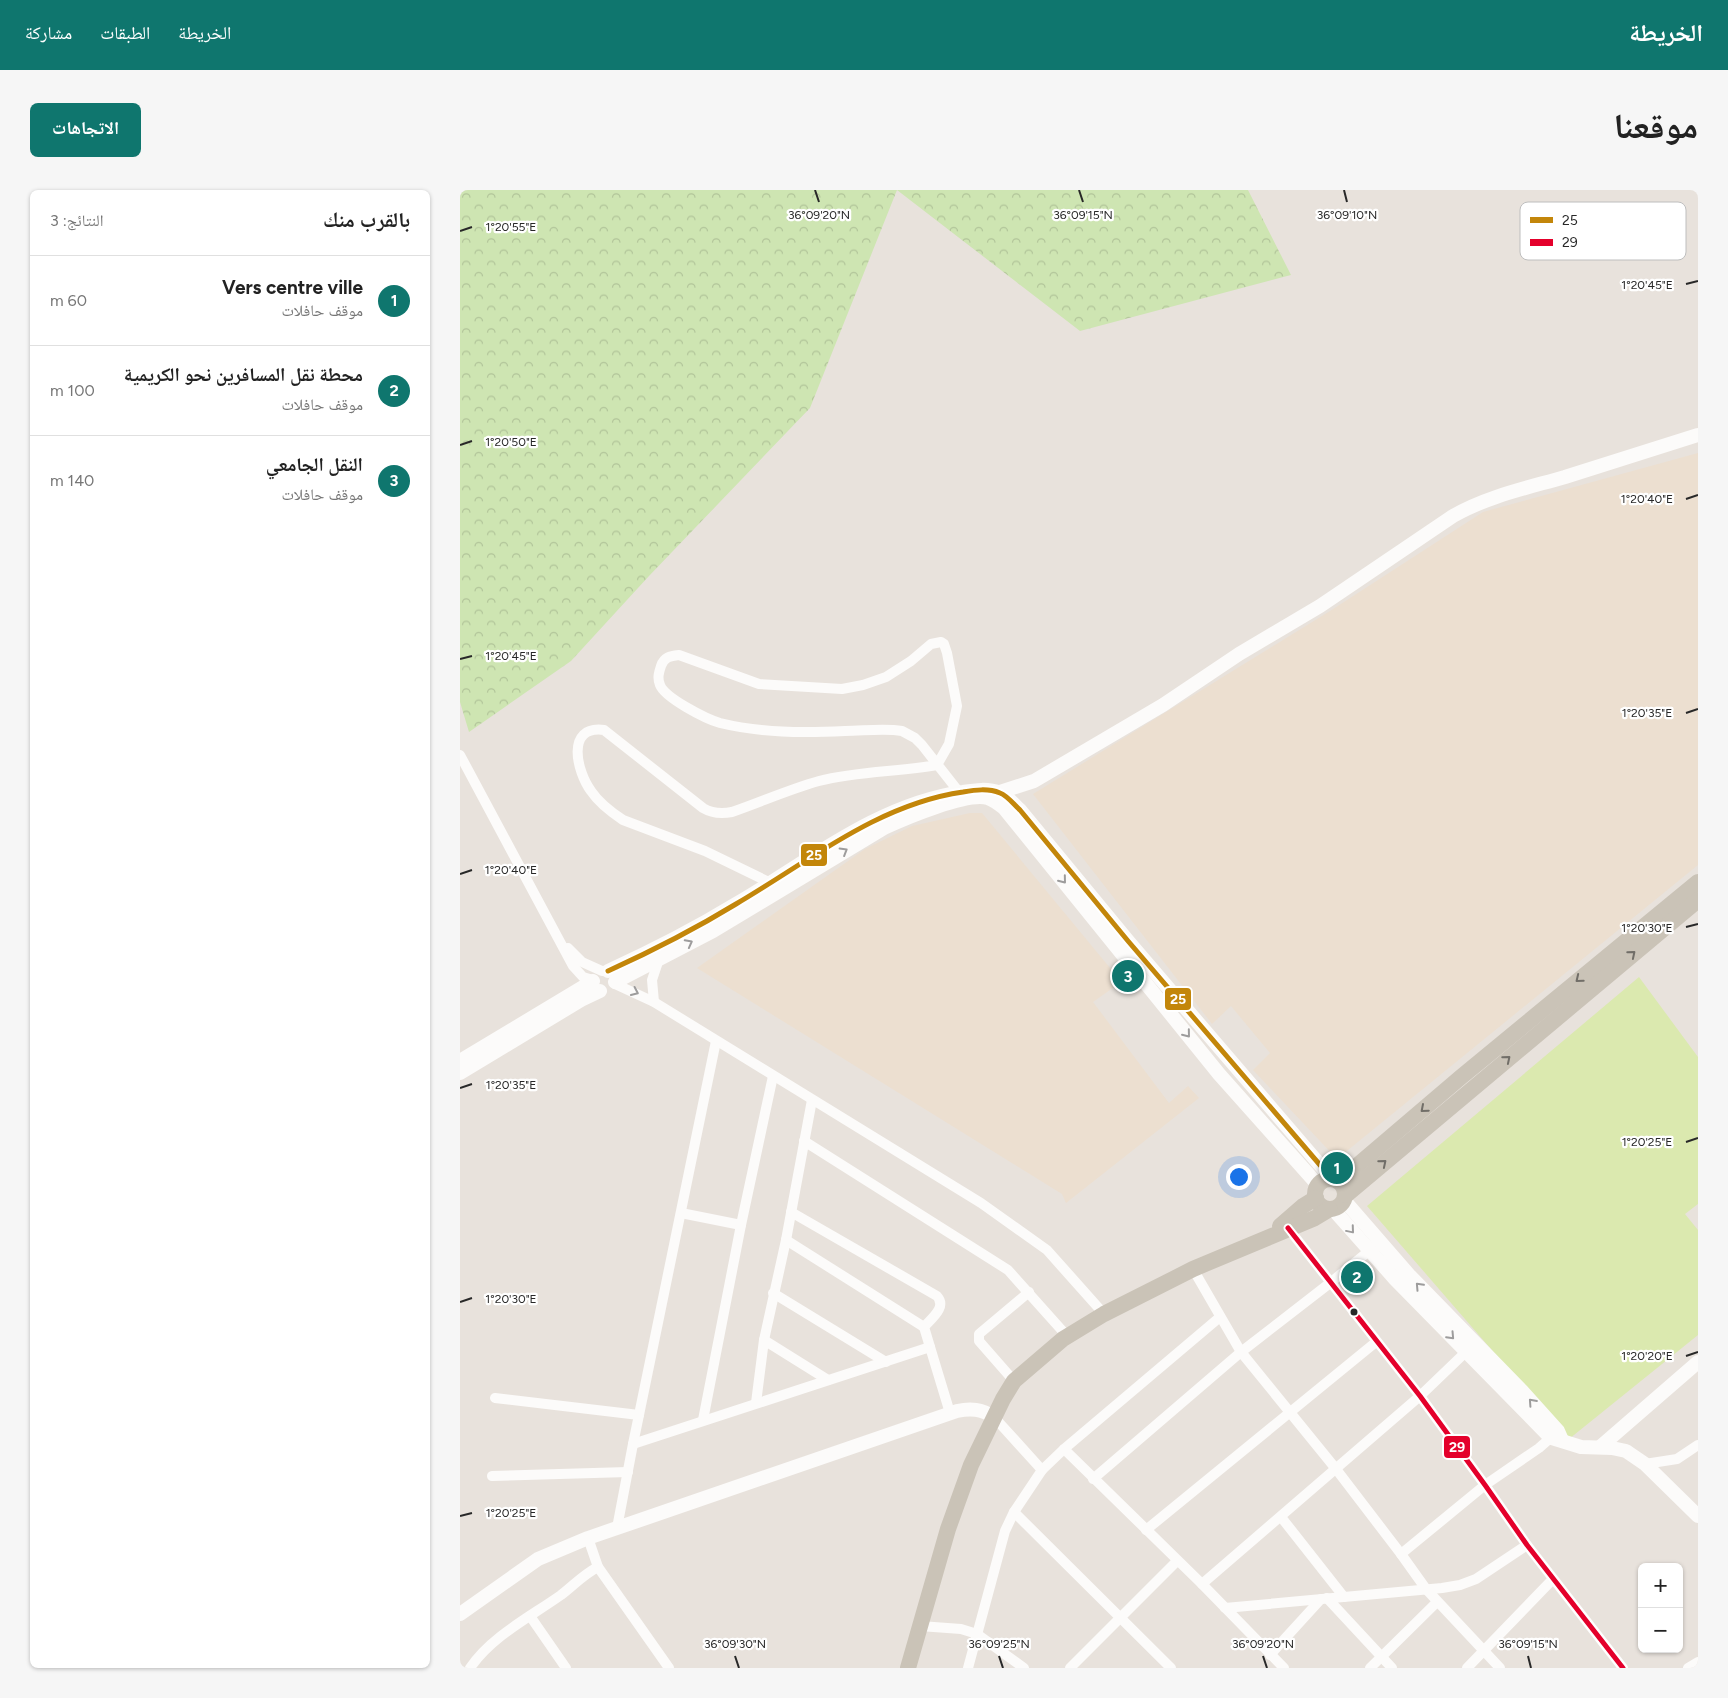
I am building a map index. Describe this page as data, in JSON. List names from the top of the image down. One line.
{"lines":["transit line 25","transit line 29"],"legend":["25","29"],"page":{"header":"الخريطة","nav":["الخريطة","الطبقات","مشاركة"],"title":"موقعنا","buttons":"الاتجاهات","heading":["بالقرب منك","النتائج: 3"],"list":[{"mark":"1","name":"Vers centre ville","note":"موقف حافلات","value":"60 m"},{"mark":"2","name":"محطة نقل المسافرين نحو الكريمية","note":"موقف حافلات","value":"100 m"},{"mark":"3","name":"النقل الجامعي","note":"موقف حافلات","value":"140 m"}],"pins":["3","1","2"],"map_buttons":["+","−"]},"coordinates":["36°09'20\"N","36°09'15\"N","36°09'10\"N","1°20'55\"E","1°20'45\"E","1°20'50\"E","1°20'40\"E","1°20'35\"E","1°20'30\"E","1°20'25\"E","1°20'20\"E","36°09'30\"N","36°09'25\"N"]}
